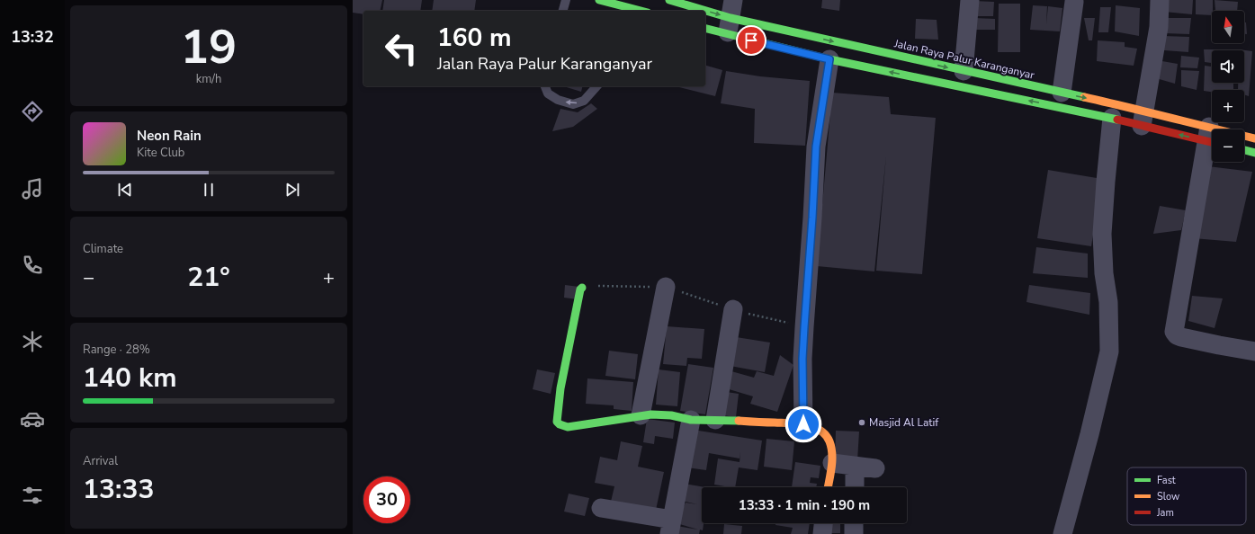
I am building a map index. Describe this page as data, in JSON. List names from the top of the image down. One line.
{"streets":{"main road":["Jalan Raya Palur Karanganyar"]},"places":["Masjid Al Latif"],"legend":["Fast","Slow","Jam"],"north":"top","page":{"tabs":"13:32","tile":[["19","km/h"],"Climate",["Range · 28%","140 km"],["Arrival","13:33"]],"map_buttons":["+","−"],"turn":["160 m","Jalan Raya Palur Karanganyar"],"song":["Neon Rain","Kite Club"],"heat":["−","21°","+"],"limit":"30","trip":"13:33 · 1 min · 190 m"}}
